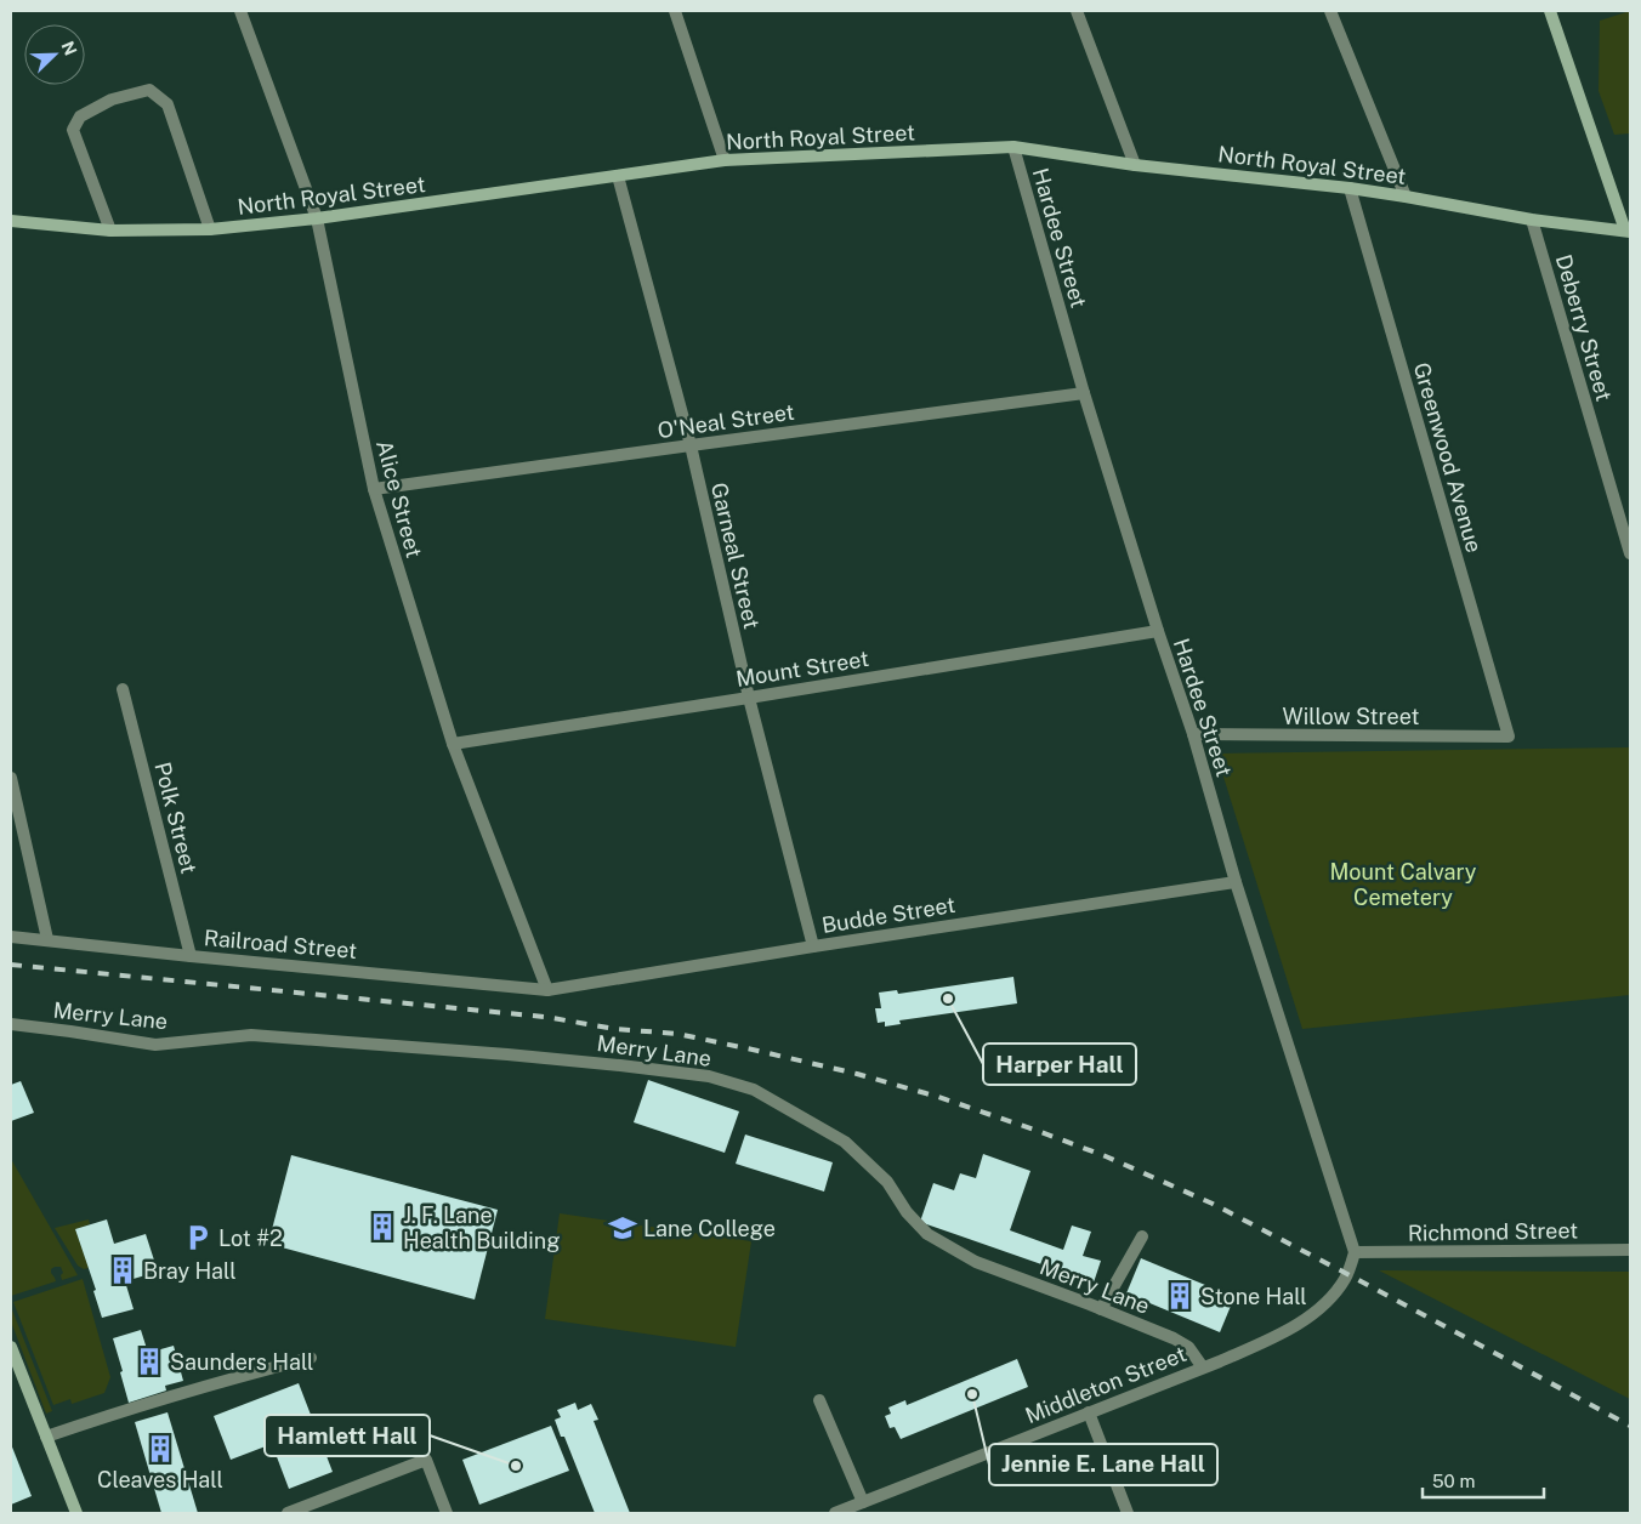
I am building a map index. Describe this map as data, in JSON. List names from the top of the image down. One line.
{"streets":{"main road":["North Royal Street"],"street":["Hardee Street","Deberry Street","O'Neal Street","Greenwood Avenue","Alice Street","Garneal Street","Mount Street","Willow Street","Polk Street","Budde Street","Railroad Street","Merry Lane","Richmond Street","Middleton Street"]},"crossings":[["North Royal Street","Hardee Street"],["North Royal Street","Deberry Street"],["North Royal Street","Greenwood Avenue"],["North Royal Street","Alice Street"],["North Royal Street","Garneal Street"],["Hardee Street","O'Neal Street"],["Hardee Street","Mount Street"],["Hardee Street","Willow Street"],["Hardee Street","Budde Street"],["Hardee Street","Richmond Street"],["Hardee Street","Middleton Street"],["O'Neal Street","Alice Street"],["O'Neal Street","Garneal Street"],["Greenwood Avenue","Willow Street"],["Alice Street","Mount Street"],["Alice Street","Budde Street"],["Alice Street","Railroad Street"],["Garneal Street","Mount Street"],["Garneal Street","Budde Street"],["Polk Street","Railroad Street"],["Budde Street","Railroad Street"],["Merry Lane","Middleton Street"],["Richmond Street","Middleton Street"]],"parks":["Mount Calvary Cemetery"],"places":{"other":["Harper Hall","Jennie E. Lane Hall","Hamlett Hall"],"building":["J. F. Lane Health Building","Bray Hall","Stone Hall","Saunders Hall","Cleaves Hall"],"school or university":["Lane College"],"parking":["Lot #2"]},"scale_bar":"50 m","north":"top right"}
